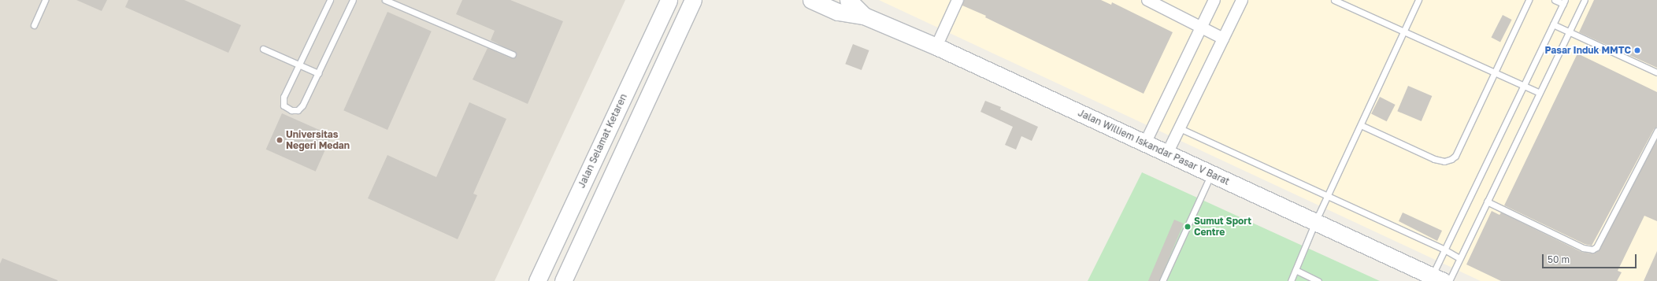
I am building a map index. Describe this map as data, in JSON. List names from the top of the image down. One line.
{"streets":{"street":["Jalan Selamat Ketaren","Jalan Williem Iskandar Pasar V Barat"]},"places":["Pasar Induk MMTC","Universitas Negeri Medan","Sumut Sport Centre"],"scale_bar":"50 m"}
